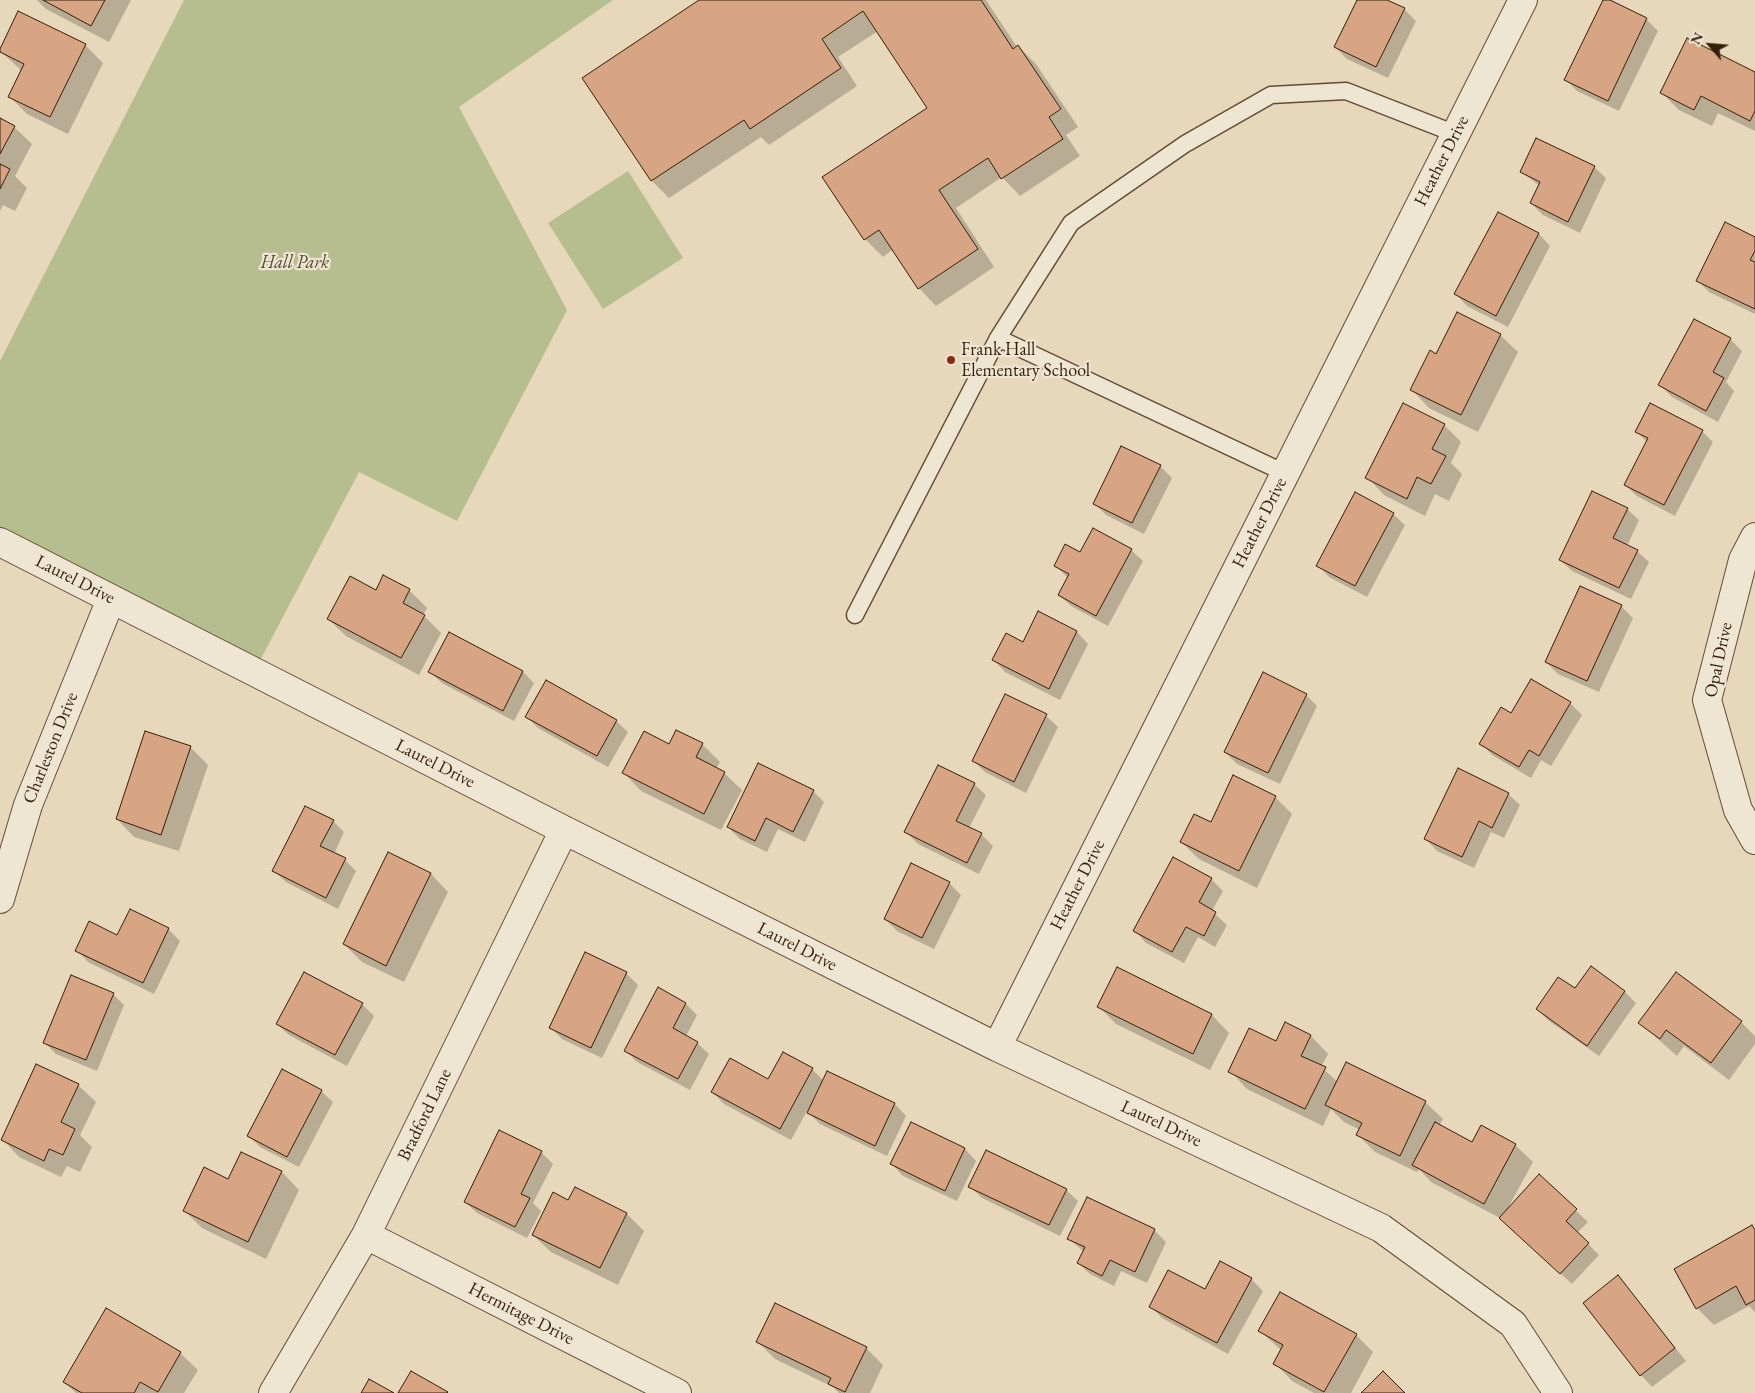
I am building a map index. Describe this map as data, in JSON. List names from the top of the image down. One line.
{"streets":{"street":["Heather Drive","Laurel Drive","Opal Drive","Charleston Drive","Bradford Lane","Hermitage Drive"]},"crossings":[["Heather Drive","Laurel Drive"],["Laurel Drive","Charleston Drive"],["Laurel Drive","Bradford Lane"],["Bradford Lane","Hermitage Drive"]],"parks":["Hall Park"],"places":["Frank Hall Elementary School"],"north":"top left"}
